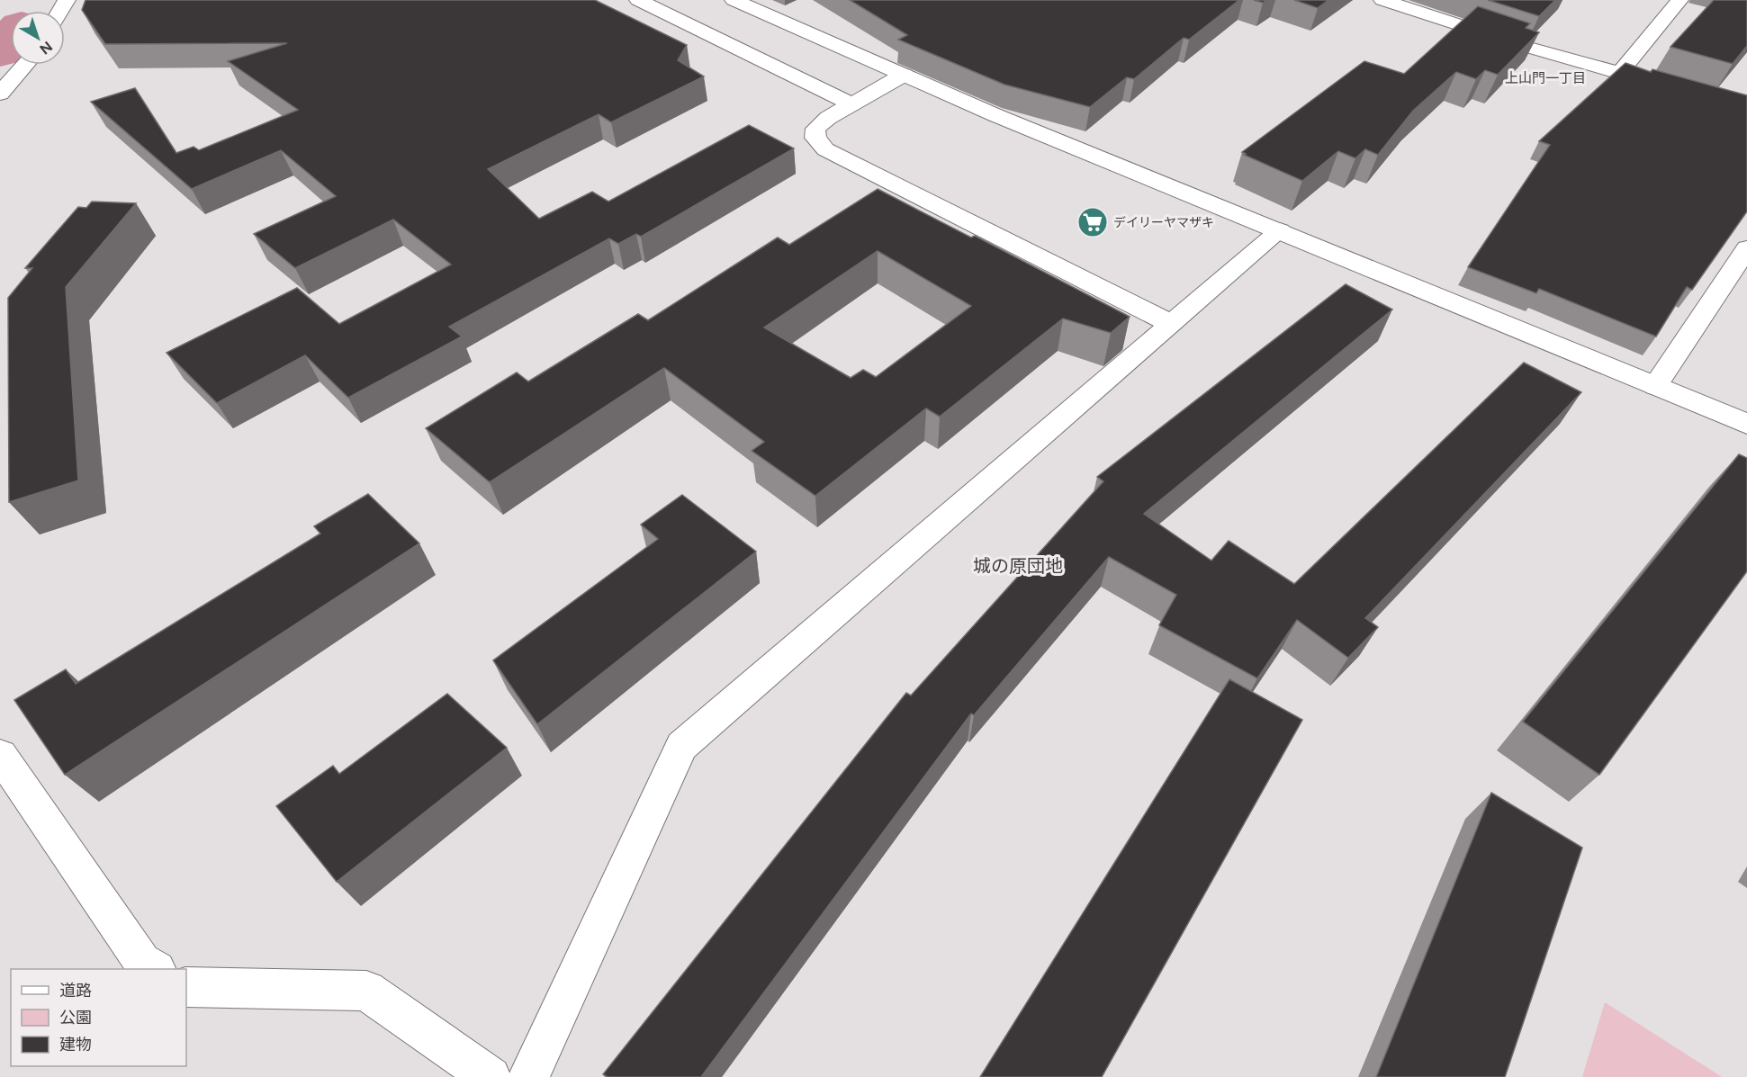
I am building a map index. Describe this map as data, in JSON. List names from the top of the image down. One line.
{"districts":["上山門一丁目","城の原団地"],"places":{"supermarket":["デイリーヤマザキ"]},"legend":["道路","公園","建物"],"north":"bottom right"}
